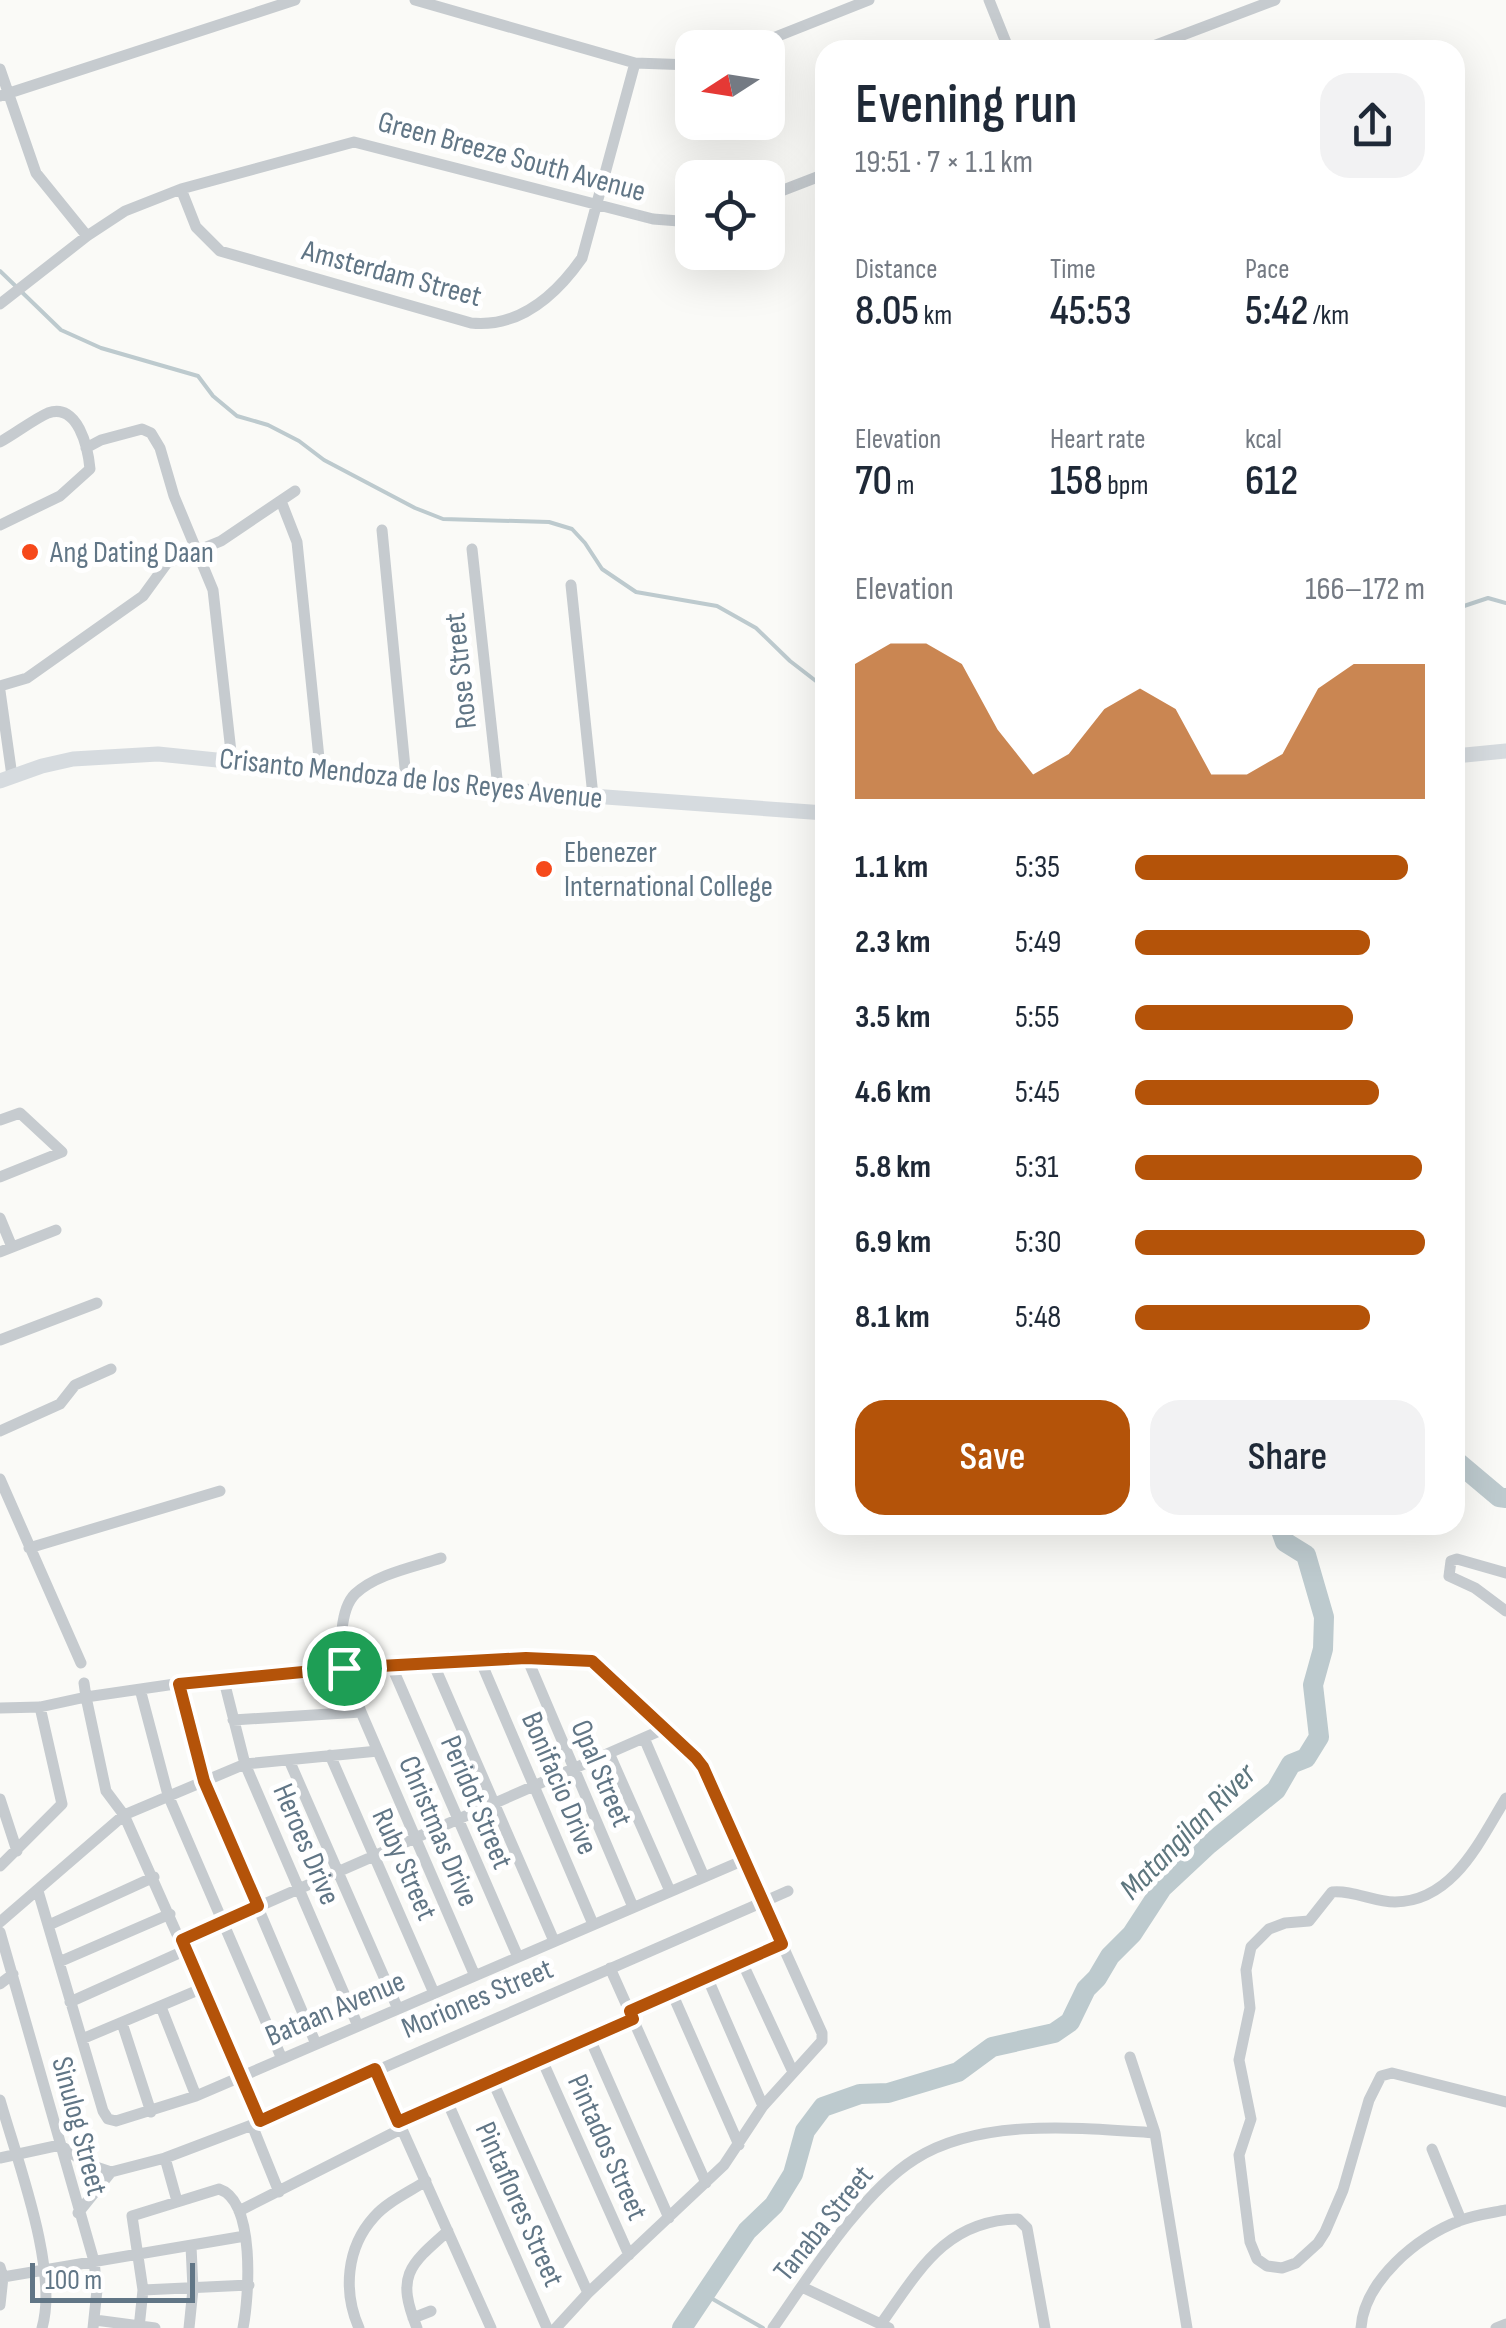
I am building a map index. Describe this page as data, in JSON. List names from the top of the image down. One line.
{"streets":{"main road":["Crisanto Mendoza de los Reyes Avenue"],"street":["Green Breeze South Avenue","Amsterdam Street","Rose Street","Opal Street","Bonifacio Drive","Peridot Street","Christmas Drive","Heroes Drive","Ruby Street","Moriones Street","Bataan Avenue","Sinulog Street","Pintados Street","Pintaflores Street","Tanaba Street"]},"crossings":[["Green Breeze South Avenue","Amsterdam Street"],["Rose Street","Crisanto Mendoza de los Reyes Avenue"],["Opal Street","Bataan Avenue"],["Bonifacio Drive","Bataan Avenue"],["Peridot Street","Bataan Avenue"],["Christmas Drive","Bataan Avenue"],["Heroes Drive","Bataan Avenue"],["Ruby Street","Bataan Avenue"]],"water":["Matangilan River"],"places":["Ang Dating Daan","Ebenezer International College"],"scale_bar":"100 m","north":"left","page":{"heading":["Evening run","19:51 · 7 × 1.1 km"],"stats":[["Distance","8.05 km"],["Time","45:53"],["Pace","5:42 /km"],["Elevation","70 m"],["Heart rate","158 bpm"],["kcal","612"]],"chart":["Elevation","166–172 m"],"list":[{"name":"1.1 km","note":"5:35"},{"name":"2.3 km","note":"5:49"},{"name":"3.5 km","note":"5:55"},{"name":"4.6 km","note":"5:45"},{"name":"5.8 km","note":"5:31"},{"name":"6.9 km","note":"5:30"},{"name":"8.1 km","note":"5:48"}],"buttons":["Save","Share"],"scale":"100 m"}}
